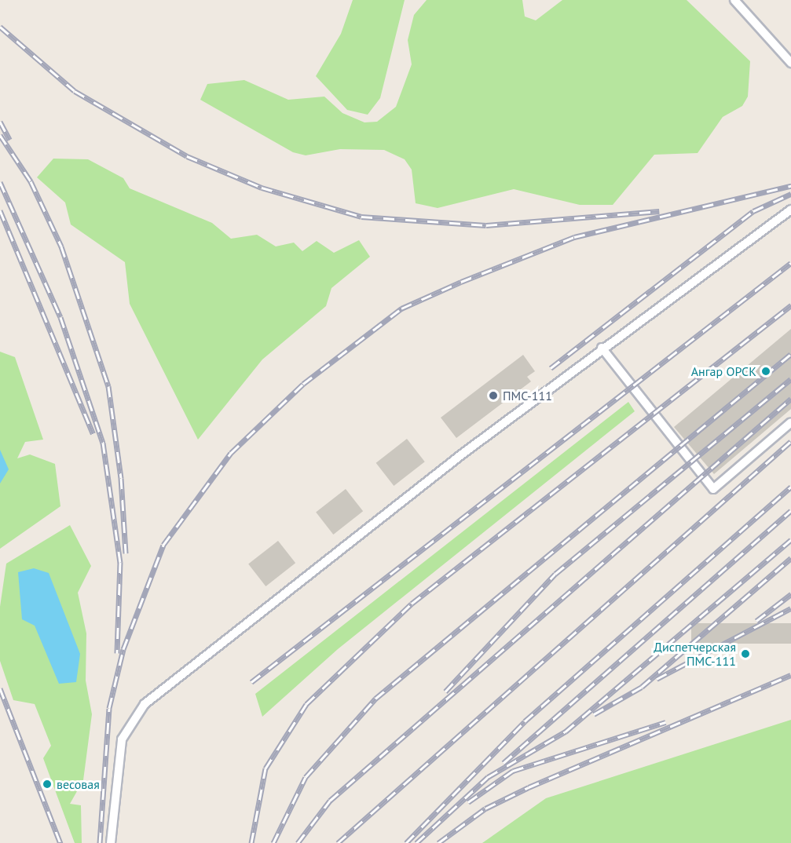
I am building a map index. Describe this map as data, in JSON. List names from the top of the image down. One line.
{"places":["Ангар ОРСК","ПМС-111","Диспетчерская ПМС-111","весовая"]}
